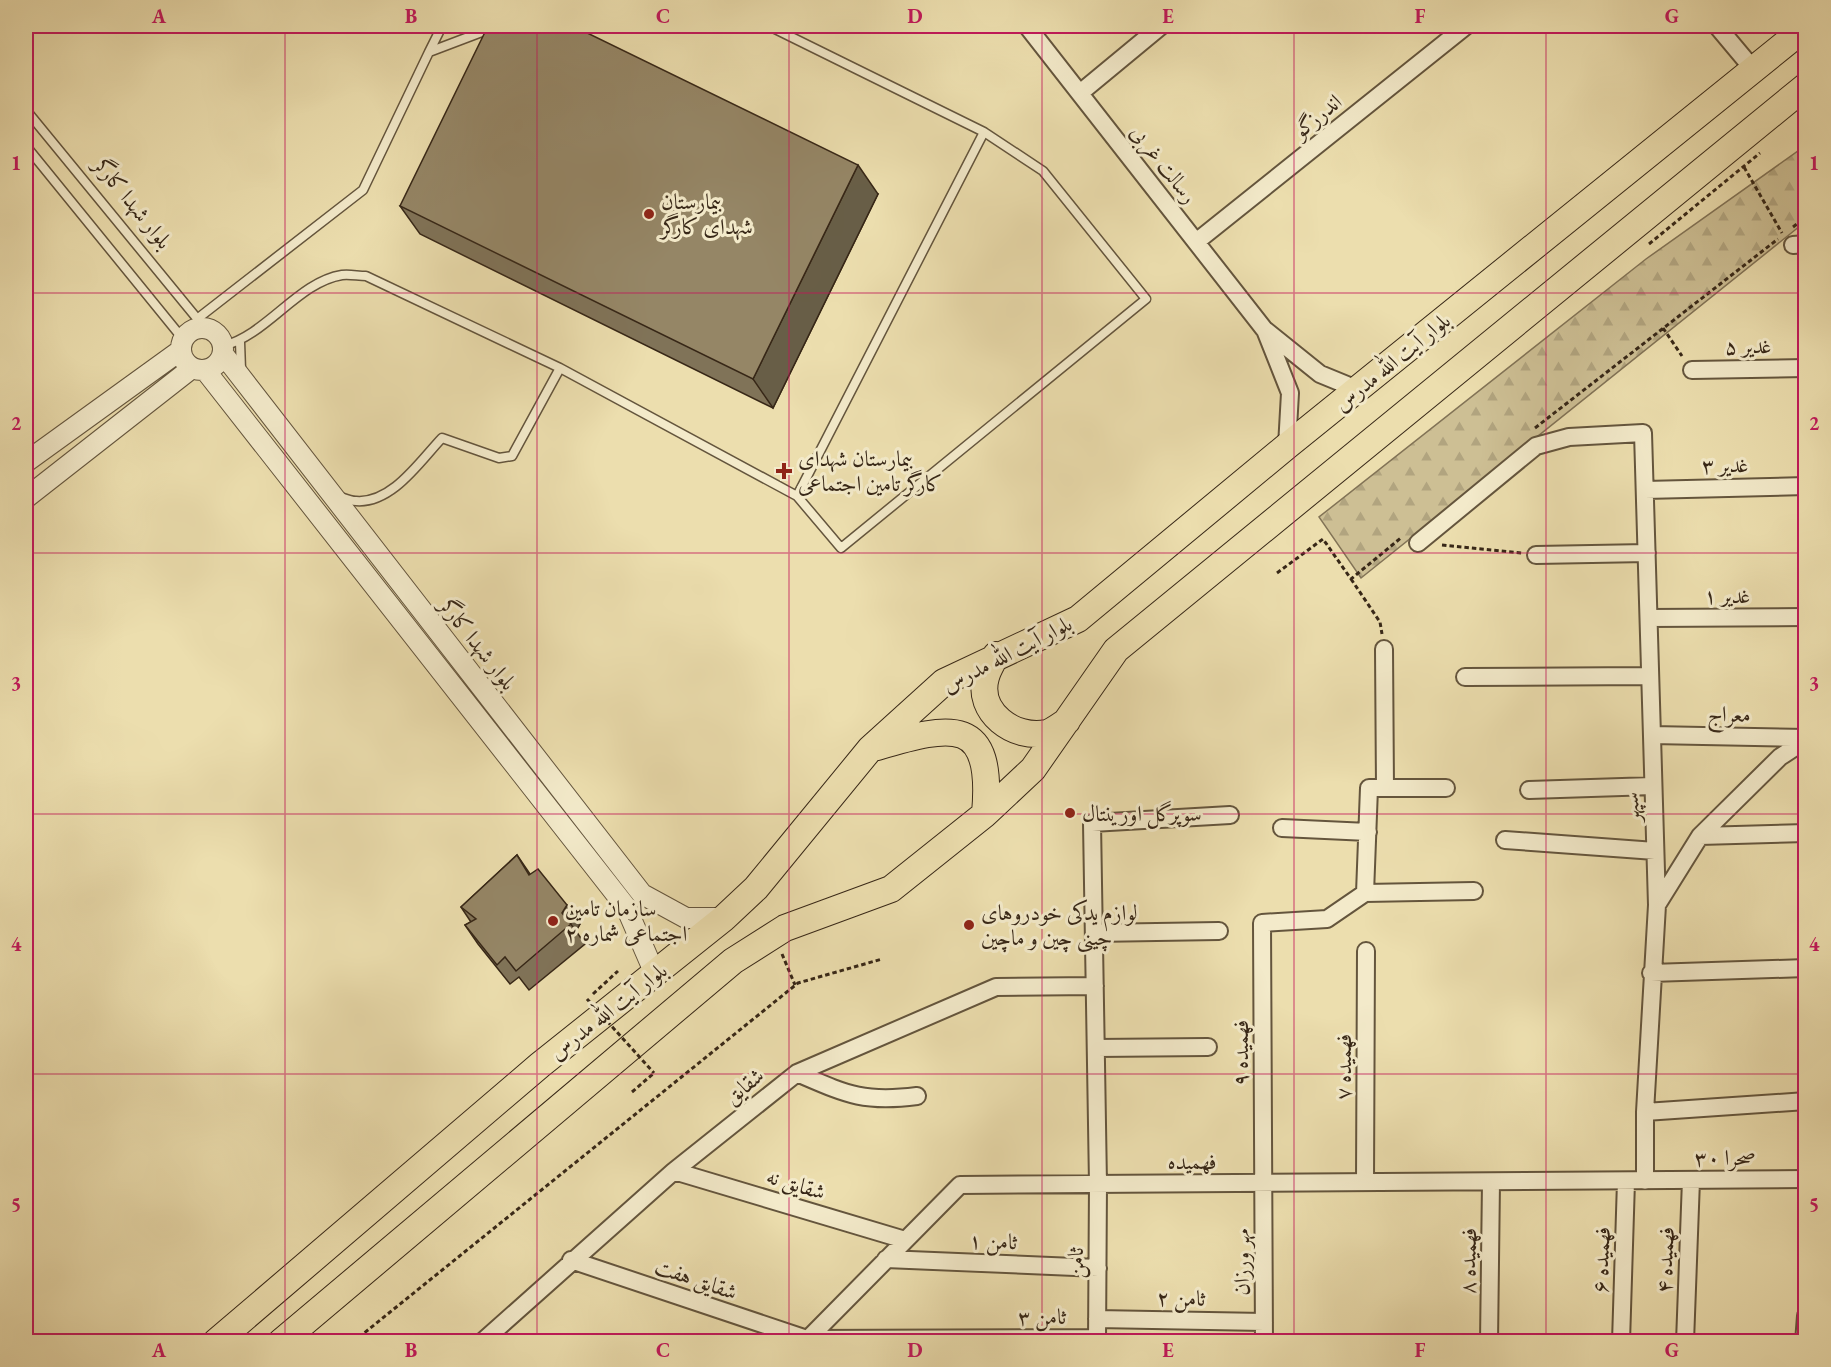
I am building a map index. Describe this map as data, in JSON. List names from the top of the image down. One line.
{"streets":{"main road":["بلوار آیت الله مدرس"],"street":["اندرزگو","رسالت غربی","بلوار شهدا کارگر","غدیر ۵","غدیر ۳","غدیر ۱","معراج","سپهر","فهمیده ۹","فهمیده ۷","شقایق","صحرا ۳۰","فهمیده","شقایق نه","ثامن ۱","فهمیده ۶","فهمیده ۴","فهمیده ۸","مهر ورزان","ثامن","شقایق هفت","ثامن ۲","ثامن ۳"]},"crossings":[["اندرزگو","رسالت غربی"],["رسالت غربی","بلوار آیت الله مدرس"],["بلوار شهدا کارگر","بلوار آیت الله مدرس"],["غدیر ۳","سپهر"],["غدیر ۱","سپهر"],["معراج","سپهر"],["سپهر","صحرا ۳۰"],["سپهر","فهمیده"],["فهمیده ۹","فهمیده"],["فهمیده ۹","مهر ورزان"],["فهمیده ۷","فهمیده"],["شقایق","شقایق نه"],["شقایق","ثامن"],["شقایق","شقایق هفت"],["صحرا ۳۰","فهمیده"],["صحرا ۳۰","فهمیده ۴"],["فهمیده","شقایق نه"],["فهمیده","ثامن ۱"],["فهمیده","فهمیده ۶"],["فهمیده","فهمیده ۸"],["فهمیده","مهر ورزان"],["فهمیده","ثامن"],["فهمیده","شقایق هفت"],["فهمیده","ثامن ۳"],["ثامن ۱","ثامن"],["مهر ورزان","ثامن ۲"],["ثامن","ثامن ۲"],["ثامن","ثامن ۳"],["شقایق هفت","ثامن ۳"]],"places":{"other":["بیمارستان شهدای کارگر","سوپرگل اورینتال","سازمان تامین اجتماعی شماره ۲","لوازم یدکی خودروهای چینی چین و ماچین"],"health":["بیمارستان شهدای کارگر تامین اجتماعی"]},"grid":{"columns":["A","B","C","D","E","F","G"],"rows":["1","2","3","4","5"]}}
